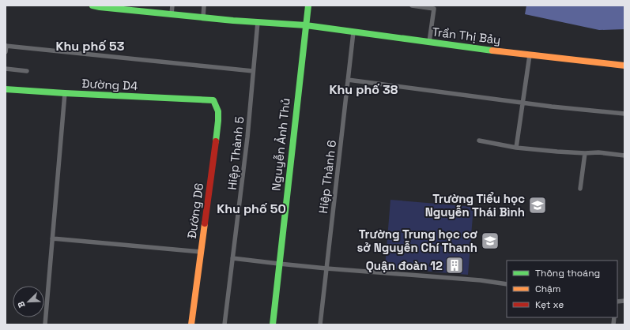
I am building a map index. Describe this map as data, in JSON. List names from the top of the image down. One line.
{"streets":{"street":["Trần Thị Bảy","Đường D4","Nguyễn Ảnh Thủ","Hiệp Thành 5","Hiệp Thành 6","Đường D6"]},"crossings":[["Trần Thị Bảy","Nguyễn Ảnh Thủ"],["Trần Thị Bảy","Hiệp Thành 5"],["Trần Thị Bảy","Hiệp Thành 6"],["Đường D4","Đường D6"]],"districts":["Khu phố 53","Khu phố 38","Khu phố 50"],"places":{"school or university":["Trường Tiểu học Nguyễn Thái Bình","Trường Trung học cơ sở Nguyễn Chí Thanh"],"building":["Quận đoàn 12"]},"legend":["Thông thoáng","Chậm","Kẹt xe"],"north":"bottom left"}
